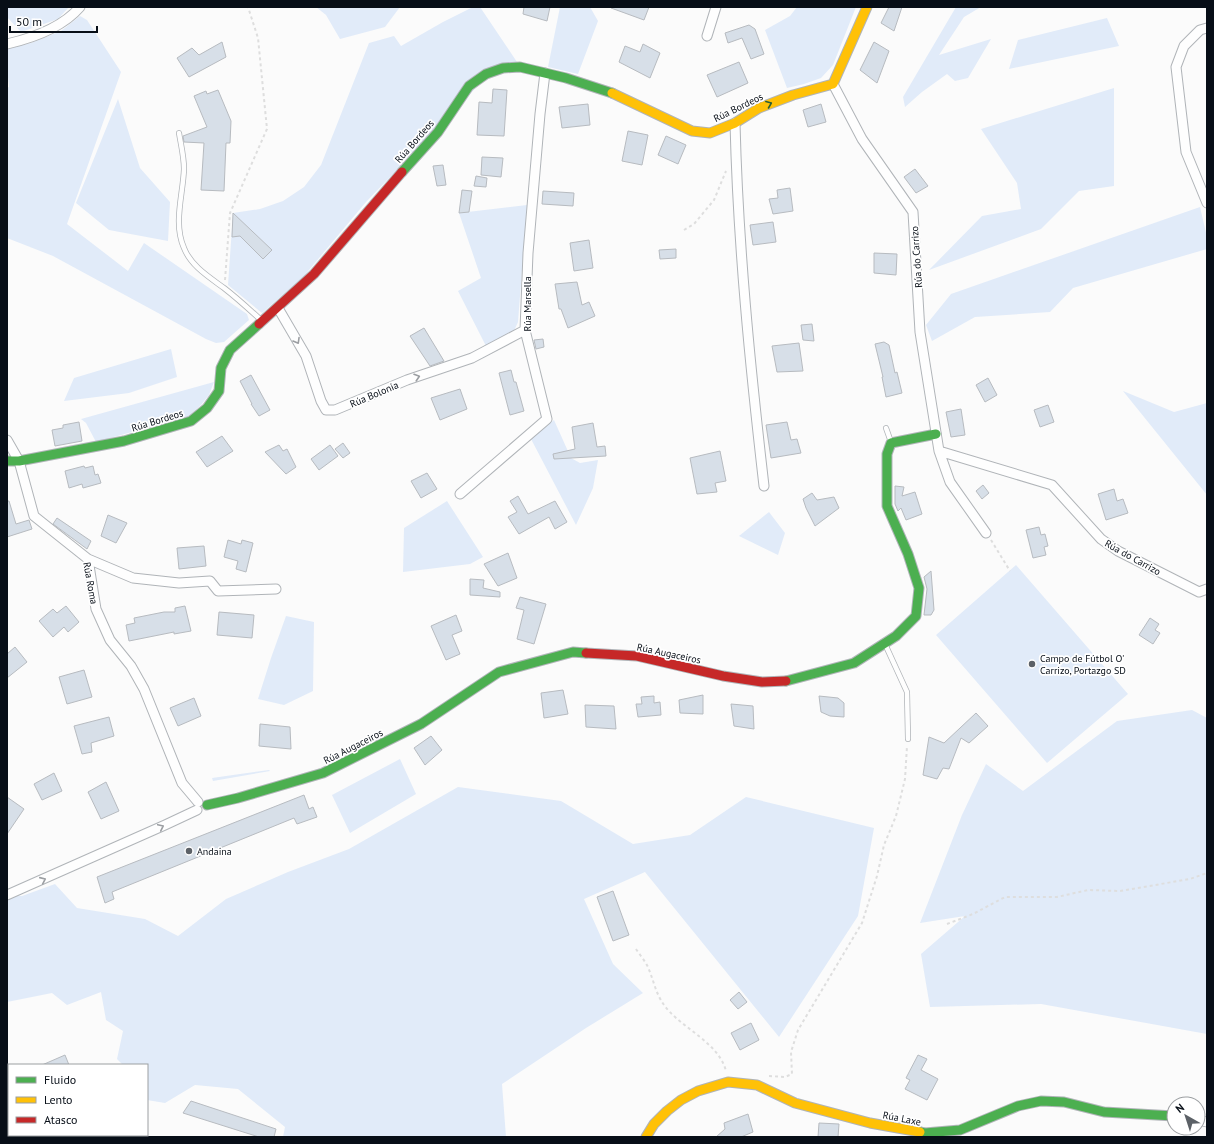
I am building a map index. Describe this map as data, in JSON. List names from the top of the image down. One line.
{"streets":{"street":["Rúa Bordeos","Rúa do Carrizo","Rúa Marsella","Rúa Bolonia","Rúa Roma","Rúa Augaceiros","Rúa Laxe"]},"crossings":[["Rúa Bordeos","Rúa do Carrizo"],["Rúa Bordeos","Rúa Marsella"],["Rúa Bordeos","Rúa Bolonia"],["Rúa Bordeos","Rúa Roma"],["Rúa Marsella","Rúa Bolonia"],["Rúa Roma","Rúa Augaceiros"]],"places":["Campo de Fútbol O' Carrizo, Portazgo SD","Andaina"],"legend":["Fluido","Lento","Atasco"],"scale_bar":"50 m","north":"top left"}
